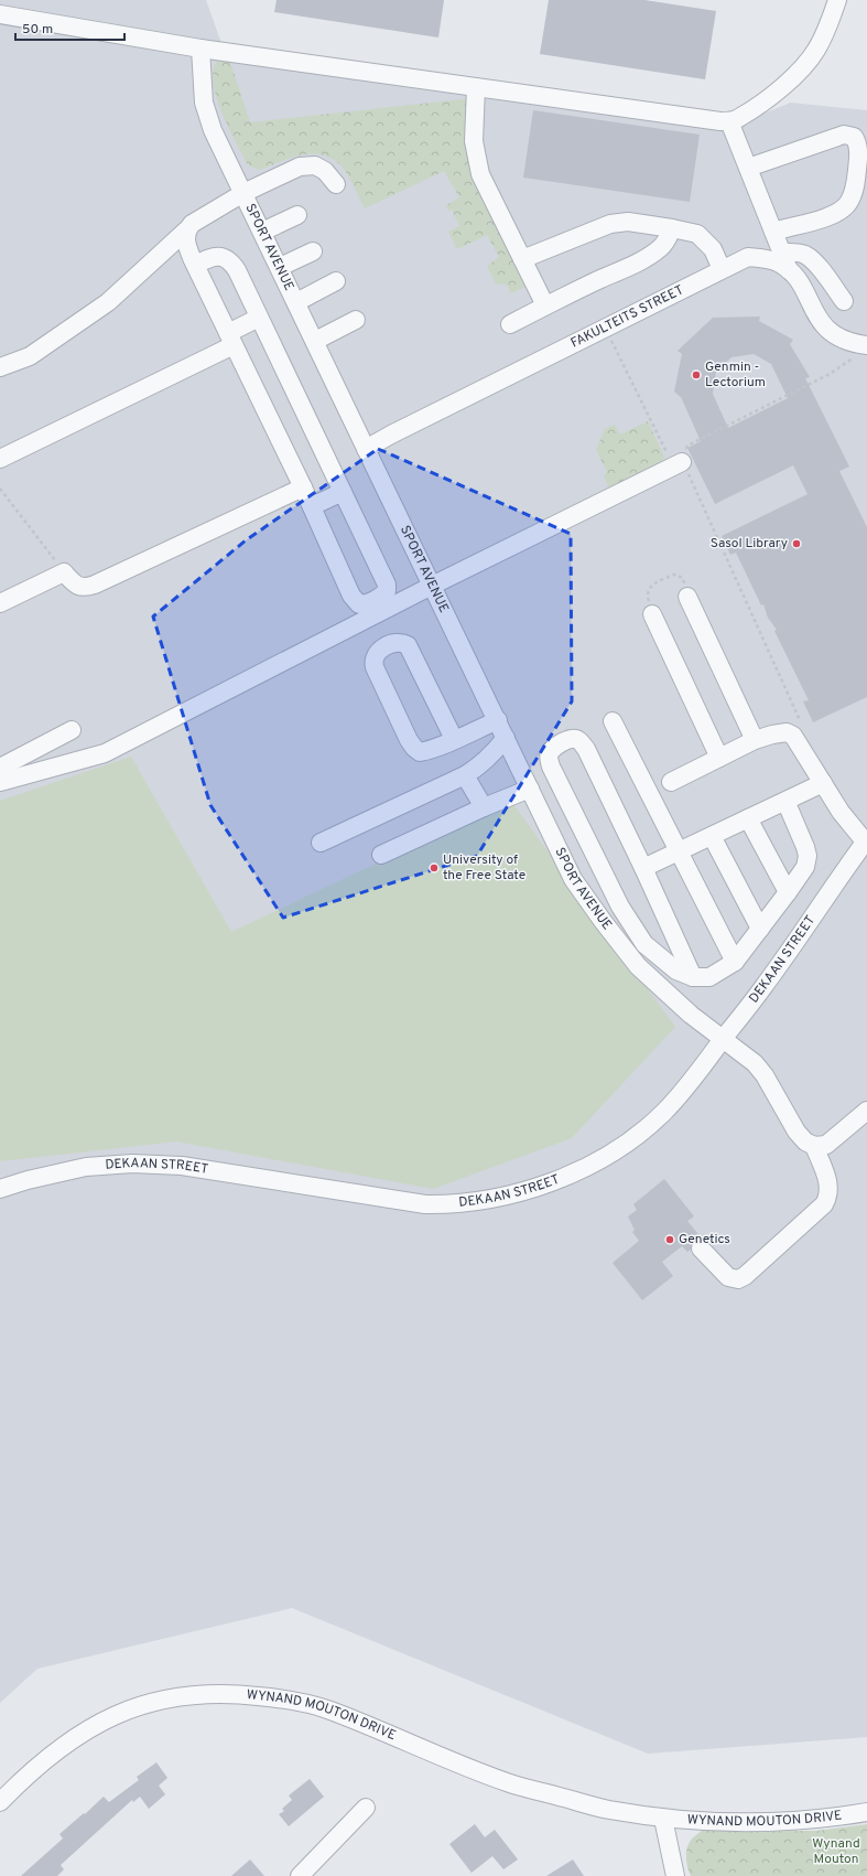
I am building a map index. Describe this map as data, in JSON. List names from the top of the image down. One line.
{"streets":{"street":["SPORT AVENUE","FAKULTEITS STREET","DEKAAN STREET","WYNAND MOUTON DRIVE"]},"crossings":[["SPORT AVENUE","FAKULTEITS STREET"],["SPORT AVENUE","DEKAAN STREET"]],"parks":["Wynand Mouton"],"places":["Genmin - Lectorium","Sasol Library","University of the Free State","Genetics"],"scale_bar":"50 m"}
